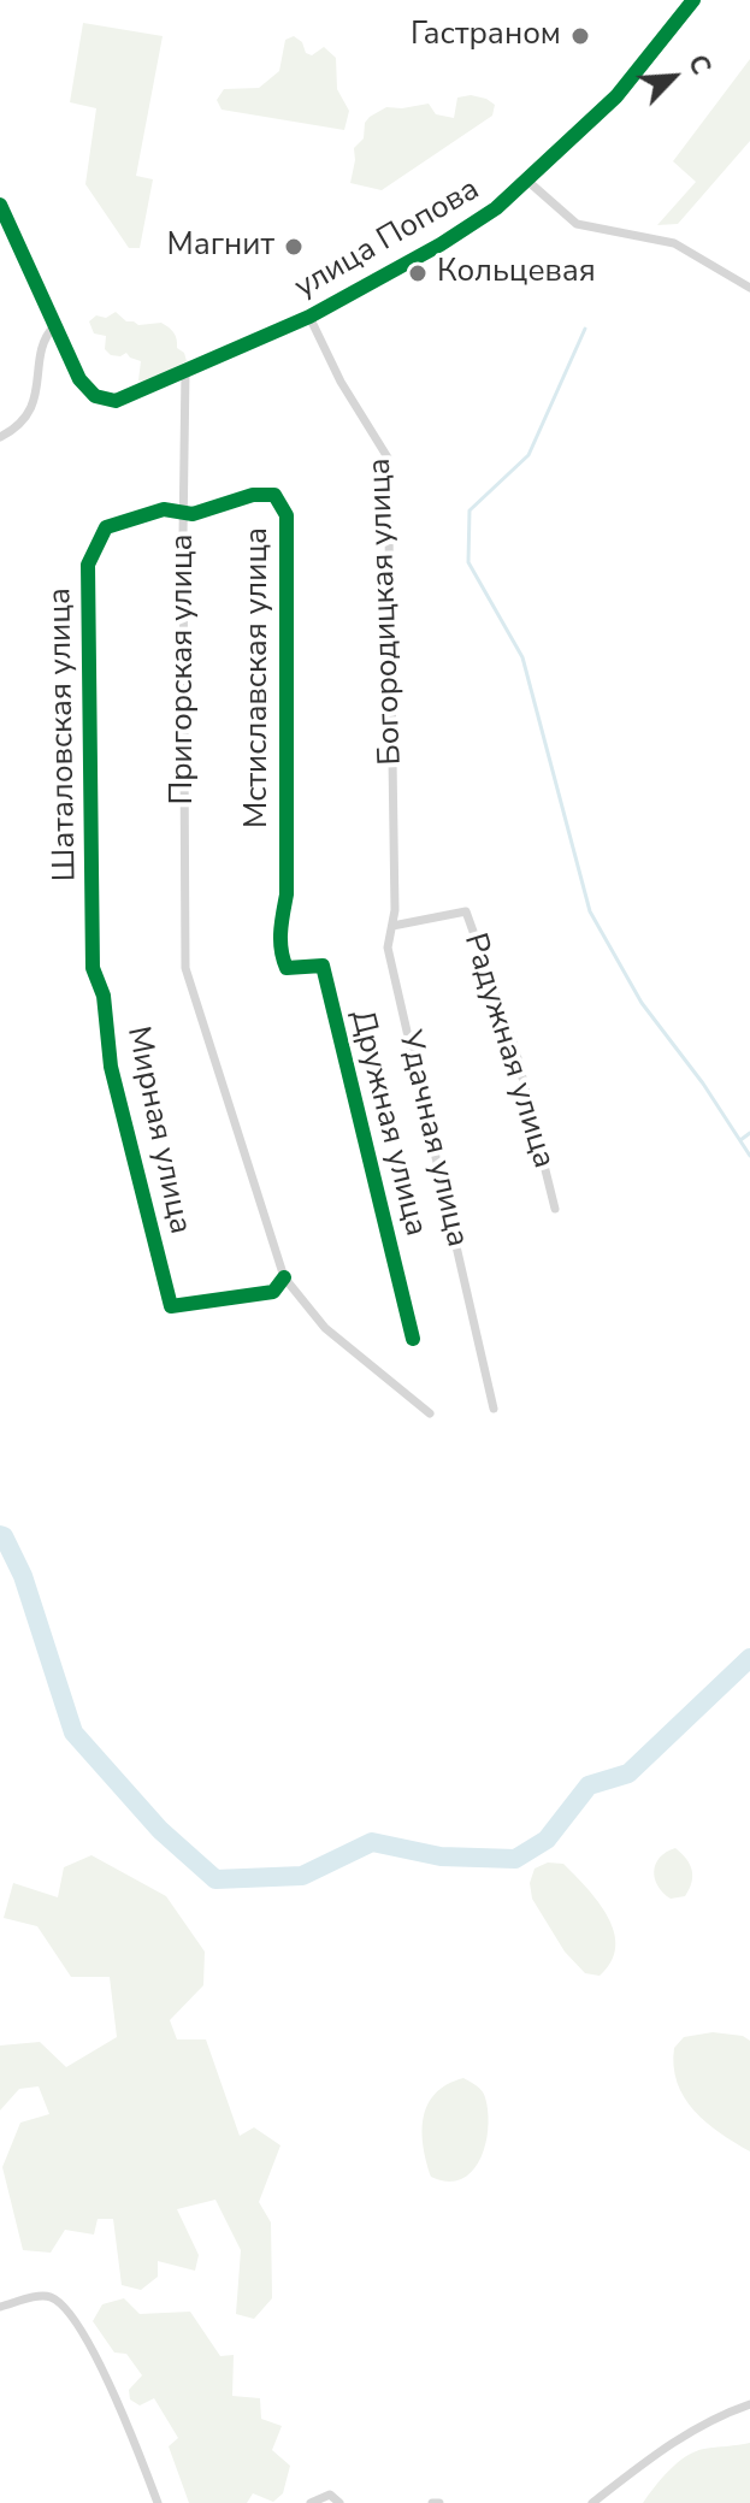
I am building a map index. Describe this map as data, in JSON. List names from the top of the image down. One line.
{"streets":{"street":["улица Попова","Богородицкая улица","Пригорская улица","Мстиславская улица","Шаталовская улица","Радужная улица","Дружная улица","Мирная улица","Удачная улица"]},"crossings":[["улица Попова","Богородицкая улица"],["улица Попова","Пригорская улица"],["Богородицкая улица","Радужная улица"],["Богородицкая улица","Удачная улица"],["Пригорская улица","Мстиславская улица"],["Пригорская улица","Шаталовская улица"],["Пригорская улица","Мирная улица"],["Мстиславская улица","Шаталовская улица"],["Мстиславская улица","Дружная улица"],["Шаталовская улица","Мирная улица"],["Радужная улица","Удачная улица"]],"places":["Гастраном","Магнит","Кольцевая"],"north":"top right"}
